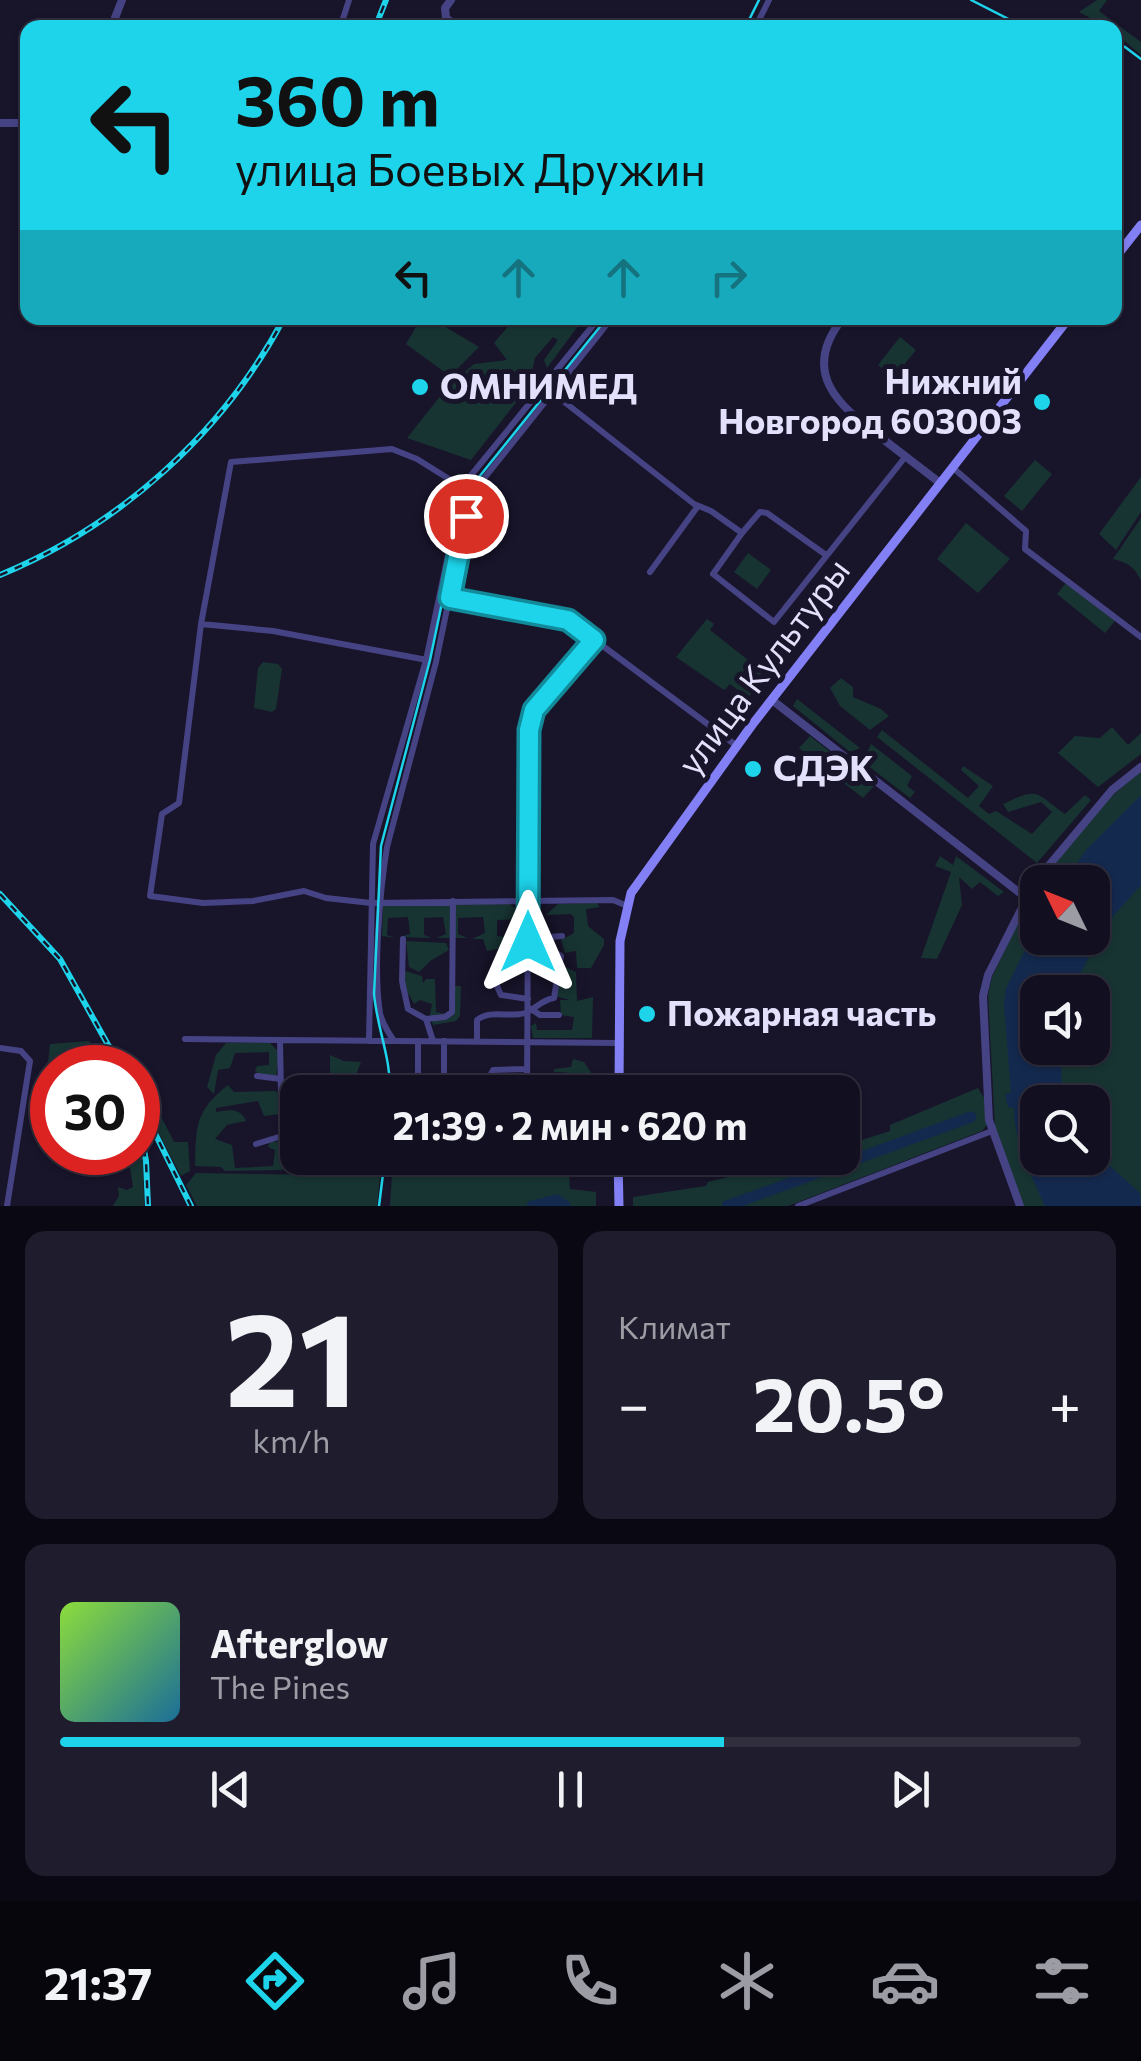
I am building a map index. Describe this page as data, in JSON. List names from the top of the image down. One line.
{"streets":{"main road":["улица Культуры"]},"places":["ОМНИМЕД","Нижний Новгород 603003","СДЭК","Пожарная часть"],"north":"top left","page":{"turn":["360 m","улица Боевых Дружин"],"limit":"30","trip":"21:39 · 2 мин · 620 m","tile":[["21","km/h"],"Климат"],"heat":["−","20.5°","+"],"song":["Afterglow","The Pines"],"tabs":"21:37"}}
